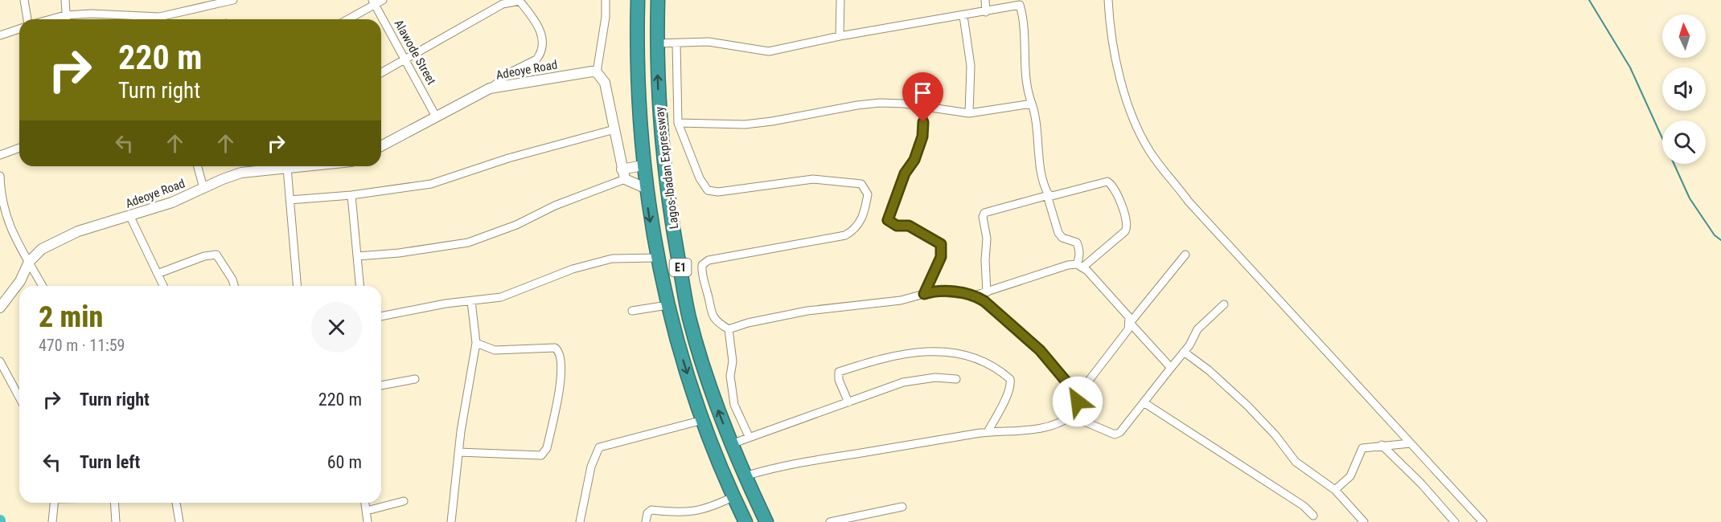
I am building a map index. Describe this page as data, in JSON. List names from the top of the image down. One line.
{"streets":{"highway":["Lagos-Ibadan Expressway","E1"],"street":["Alawode Street","Adeoye Road"]},"crossings":[["Alawode Street","Adeoye Road"]],"north":"top","page":{"turn":["220 m","Turn right"],"heading":["2 min","470 m · 11:59"],"list":[{"name":"Turn right","value":"220 m"},{"name":"Turn left","value":"60 m"}]}}
